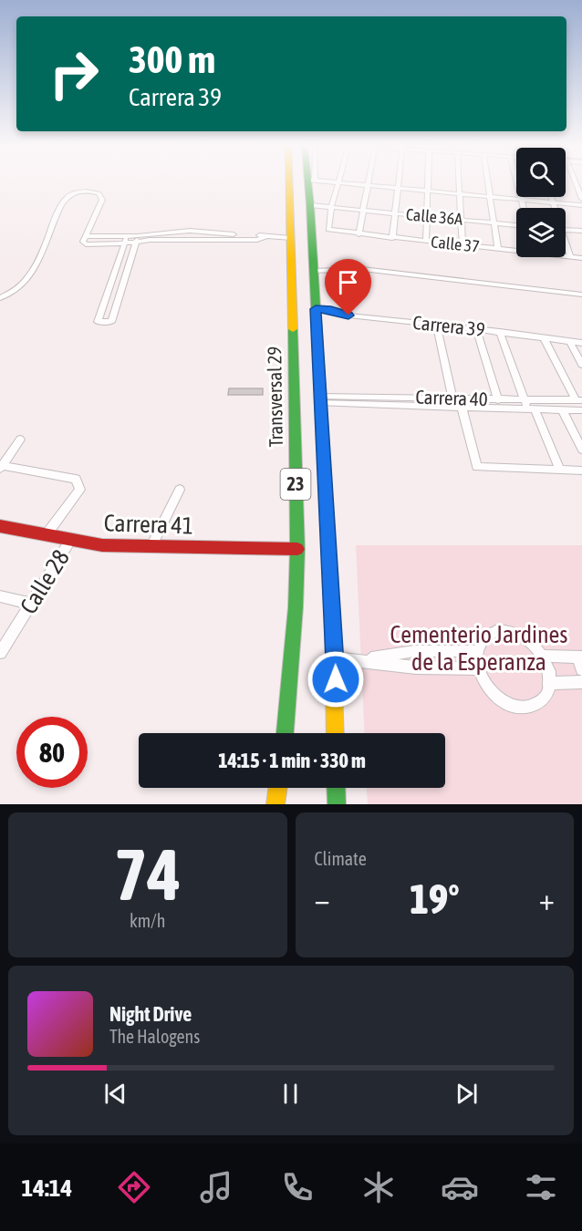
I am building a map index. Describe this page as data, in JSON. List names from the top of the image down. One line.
{"streets":{"main road":["Transversal 29","23","Carrera 41"],"street":["Calle 36A","Calle 37","Carrera 39","Carrera 40","Calle 28"]},"crossings":[["Calle 36A","Calle 37"],["Calle 36A","23"],["Carrera 39","23"],["Transversal 29","Carrera 41"],["Carrera 40","23"],["Carrera 41","Calle 28"]],"parks":["Cementerio Jardines de la Esperanza"],"page":{"turn":["300 m","Carrera 39"],"limit":"80","trip":"14:15 · 1 min · 330 m","tile":[["74","km/h"],"Climate"],"heat":["−","19°","+"],"song":["Night Drive","The Halogens"],"tabs":"14:14"}}
